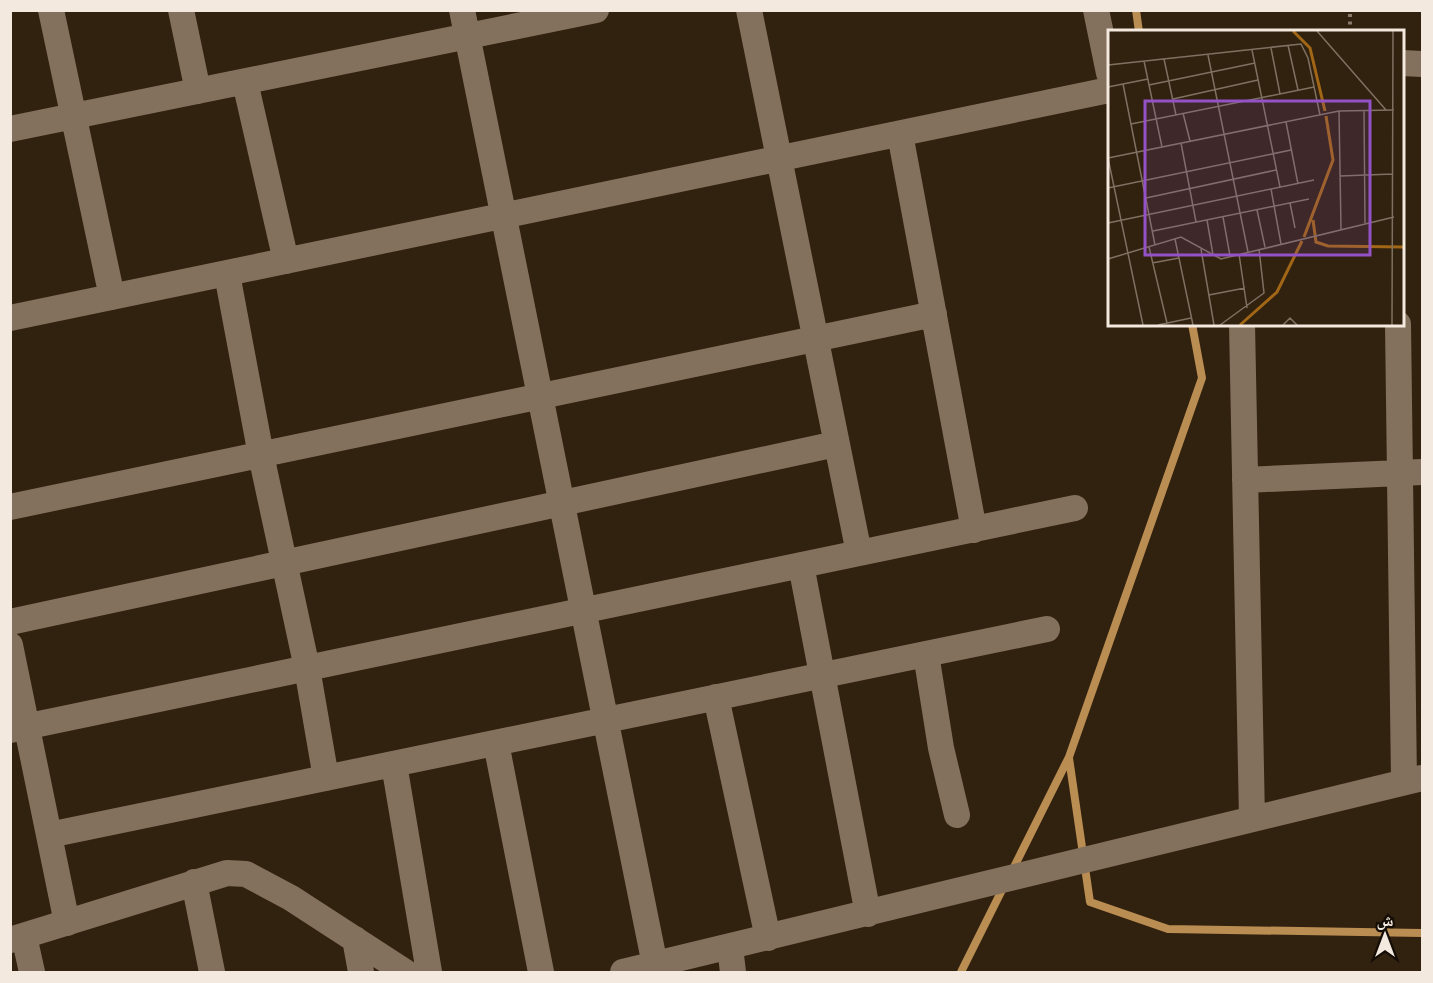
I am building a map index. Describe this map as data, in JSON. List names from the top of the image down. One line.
{"north":"top"}
